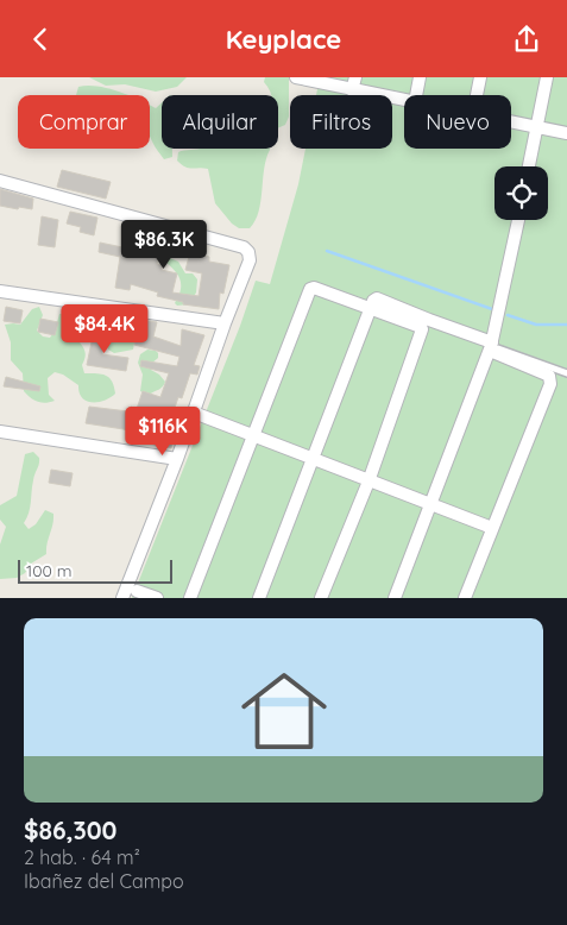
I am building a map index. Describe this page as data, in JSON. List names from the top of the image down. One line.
{"scale_bar":"100 m","page":{"header":"Keyplace","chip":["Comprar","Alquilar","Filtros","Nuevo"],"price":["$86.3K","$84.4K","$116K"],"scale":"100 m","list":[{"name":"$86,300","note":"2 hab. · 64 m² · Ibañez del Campo"}]}}
